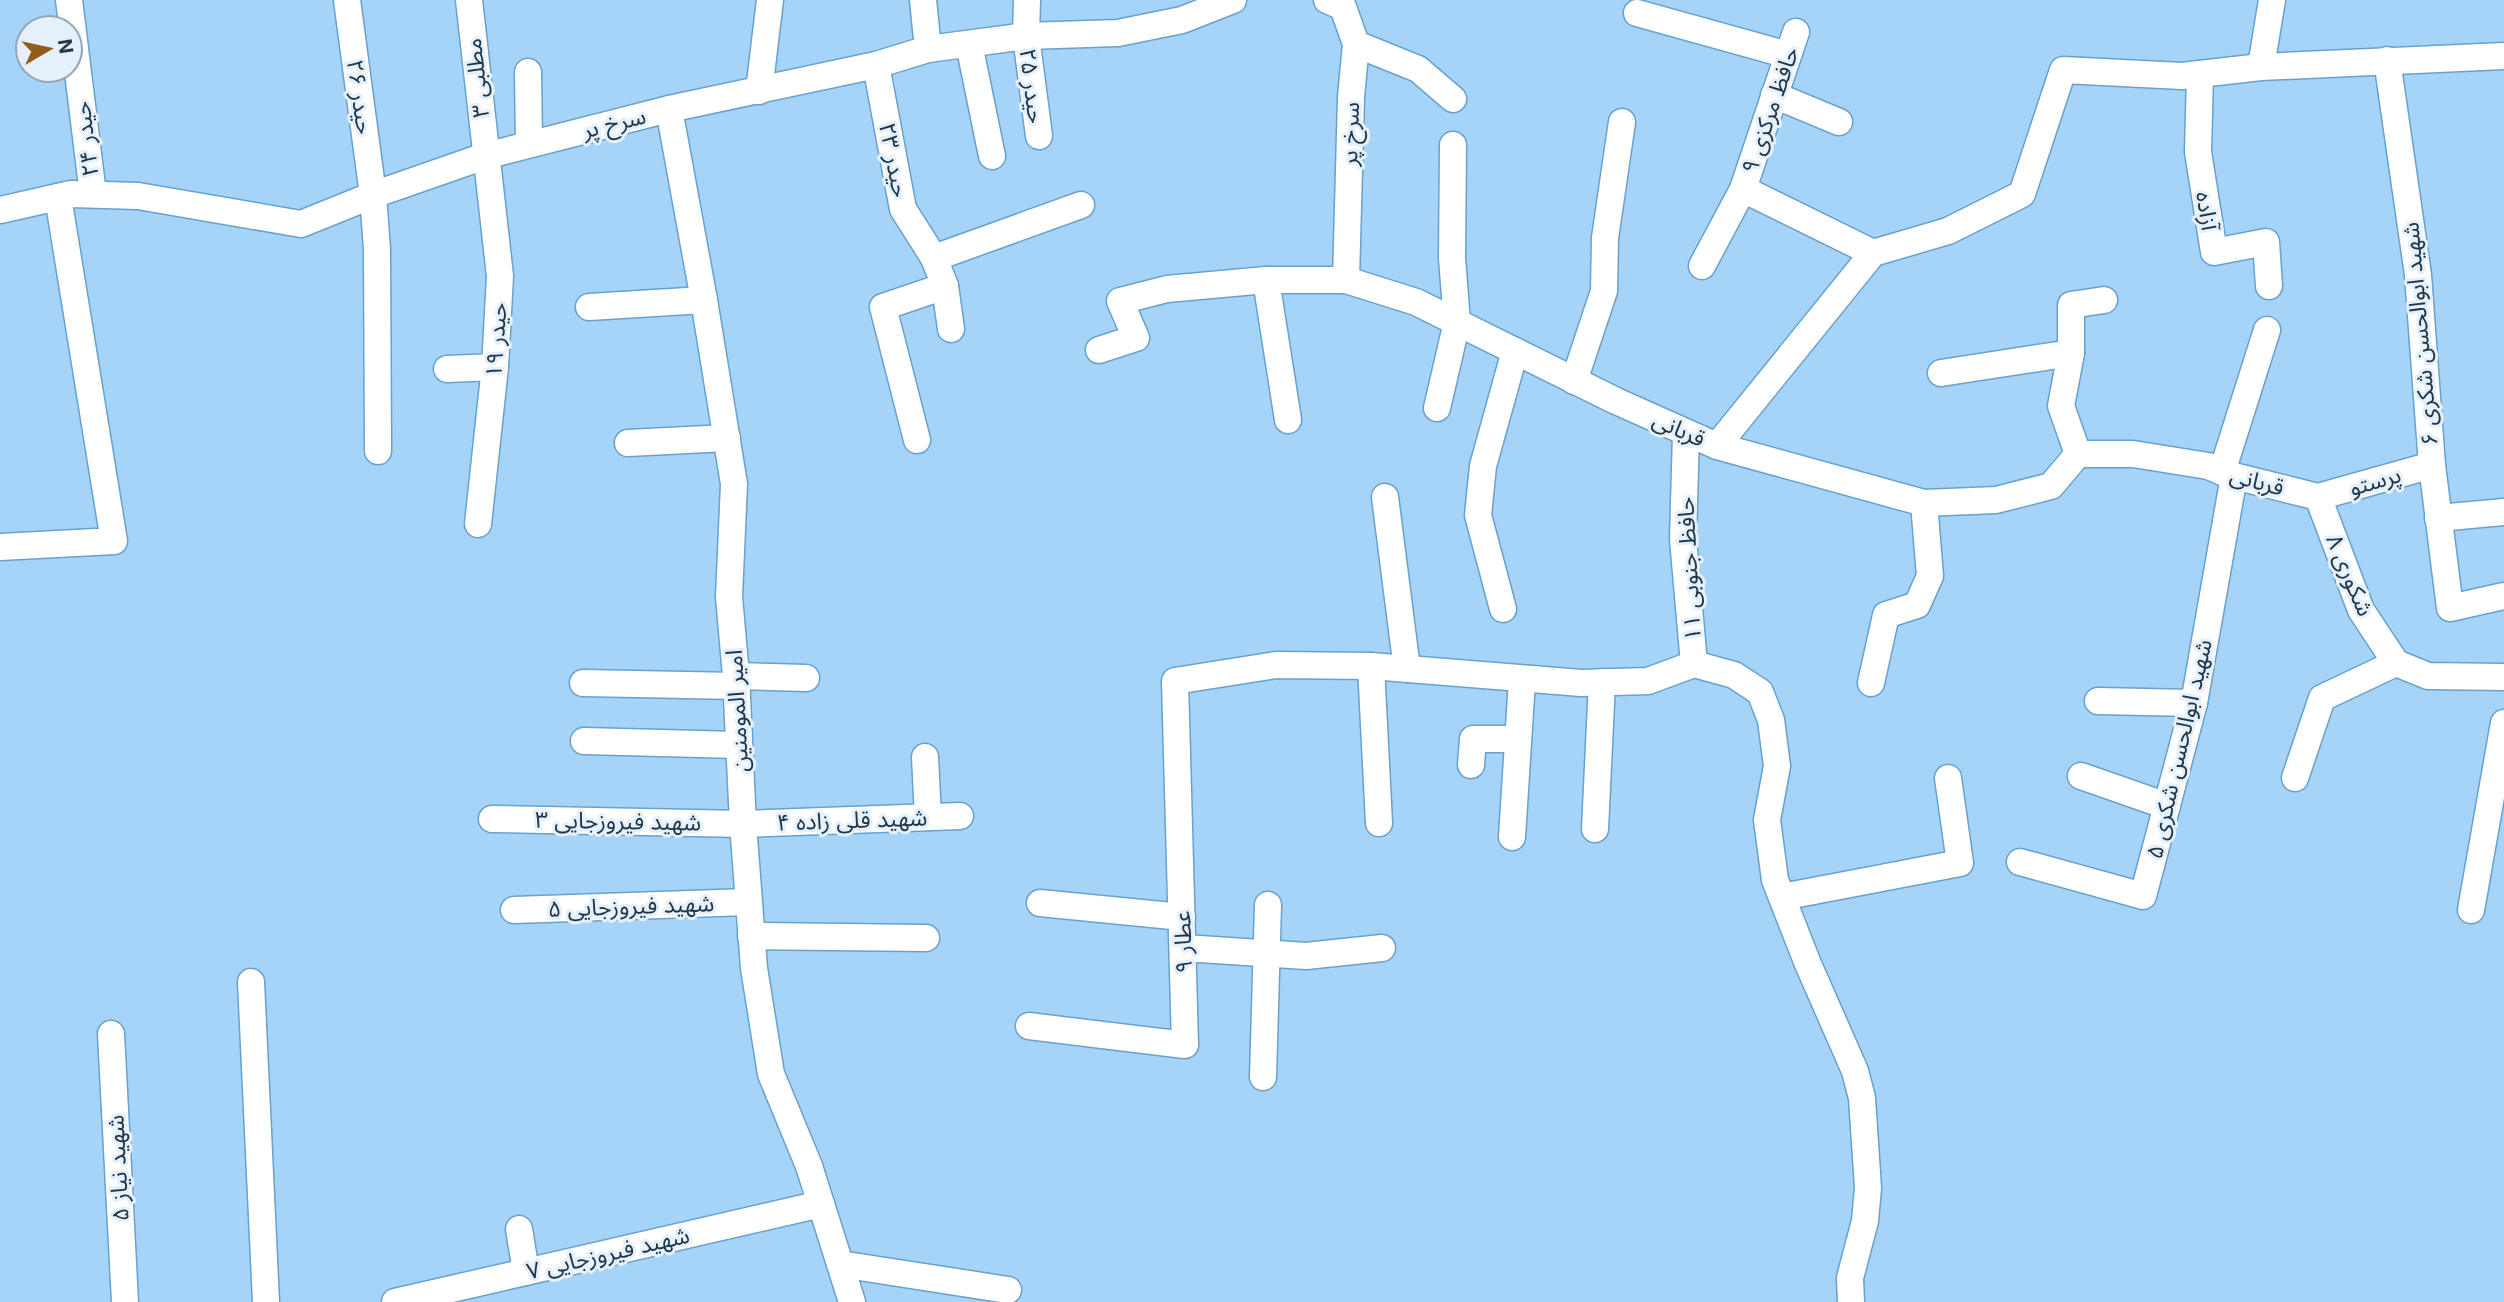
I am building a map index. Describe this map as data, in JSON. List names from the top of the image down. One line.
{"streets":{"street":["مطلبی ۳","حیدر ۲۵","حیدر ۲۶","حافظ مرکزی ۹","سرخ پر","حیدر ۲۴","حیدر ۲۳","آزاده","شهید ابوالحسن شکری ۶","حیدر ۱۹","قربانی","پرستو","حافظ جنوبی ۱۱","شکوری ۸","امیر المومنین","شهید ابوالحسن شکری ۵","شهید قلی زاده ۴","شهید فیروزجایی ۳","شهید فیروزجایی ۵","عطار ۹","شهید نیاز ۵","شهید فیروزجایی ۷"]},"crossings":[["مطلبی ۳","سرخ پر"],["مطلبی ۳","حیدر ۱۹"],["حیدر ۲۵","سرخ پر"],["حیدر ۲۶","سرخ پر"],["سرخ پر","حیدر ۲۴"],["سرخ پر","حیدر ۲۳"],["سرخ پر","حیدر ۱۹"],["سرخ پر","قربانی"],["سرخ پر","امیر المومنین"],["شهید ابوالحسن شکری ۶","پرستو"],["قربانی","پرستو"],["قربانی","حافظ جنوبی ۱۱"],["قربانی","شکوری ۸"],["قربانی","شهید ابوالحسن شکری ۵"],["پرستو","شکوری ۸"],["امیر المومنین","شهید قلی زاده ۴"],["امیر المومنین","شهید فیروزجایی ۳"],["امیر المومنین","شهید فیروزجایی ۵"],["امیر المومنین","شهید فیروزجایی ۷"],["شهید قلی زاده ۴","شهید فیروزجایی ۳"]],"north":"right"}
